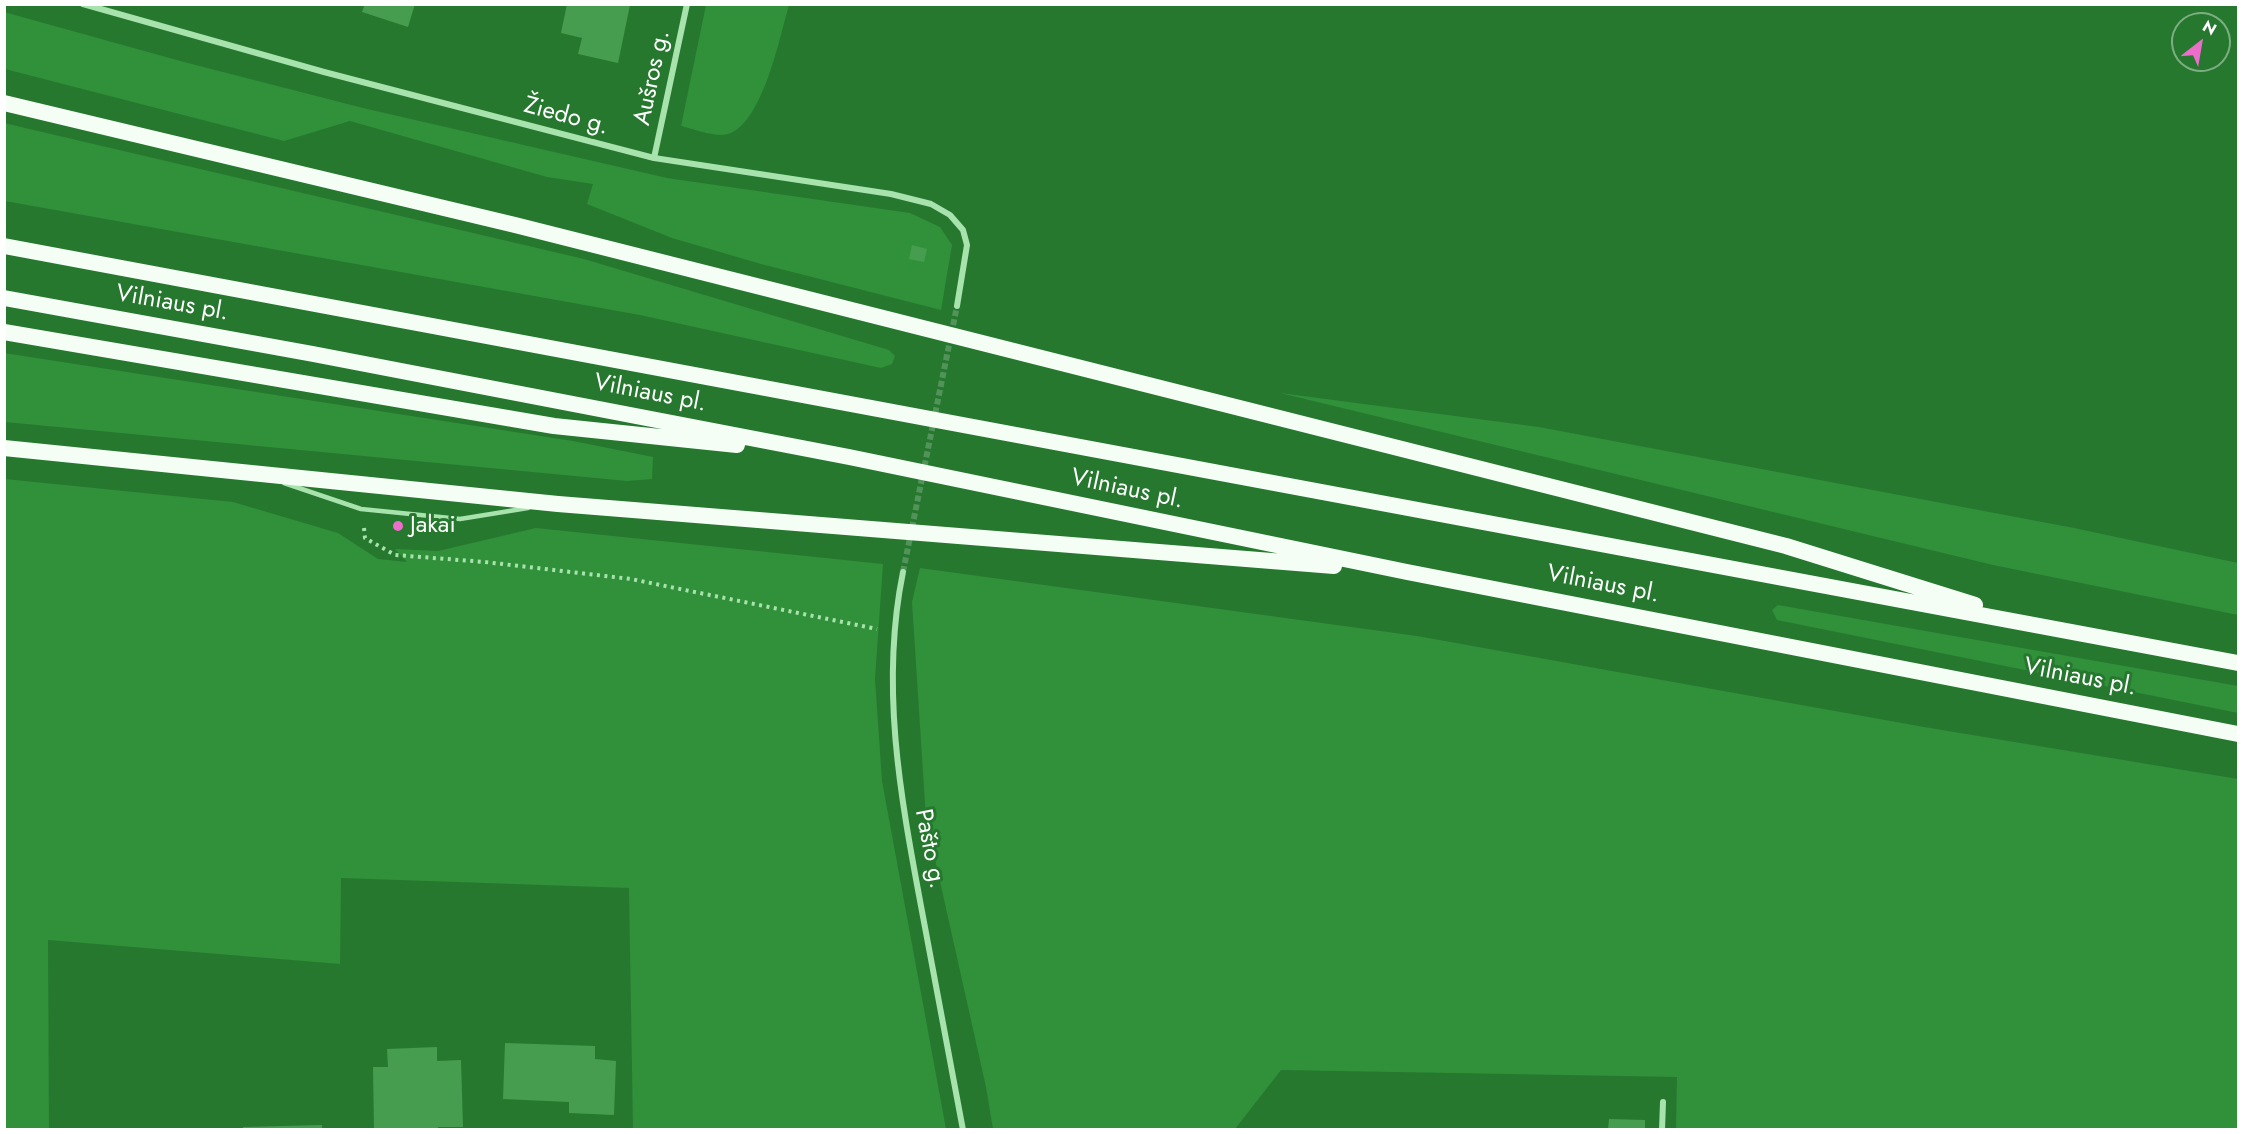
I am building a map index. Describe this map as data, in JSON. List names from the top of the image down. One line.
{"streets":{"highway":["Vilniaus pl."],"street":["Aušros g.","Žiedo g.","Pašto g."]},"crossings":[["Aušros g.","Žiedo g."]],"places":["Jakai"],"north":"top right"}
